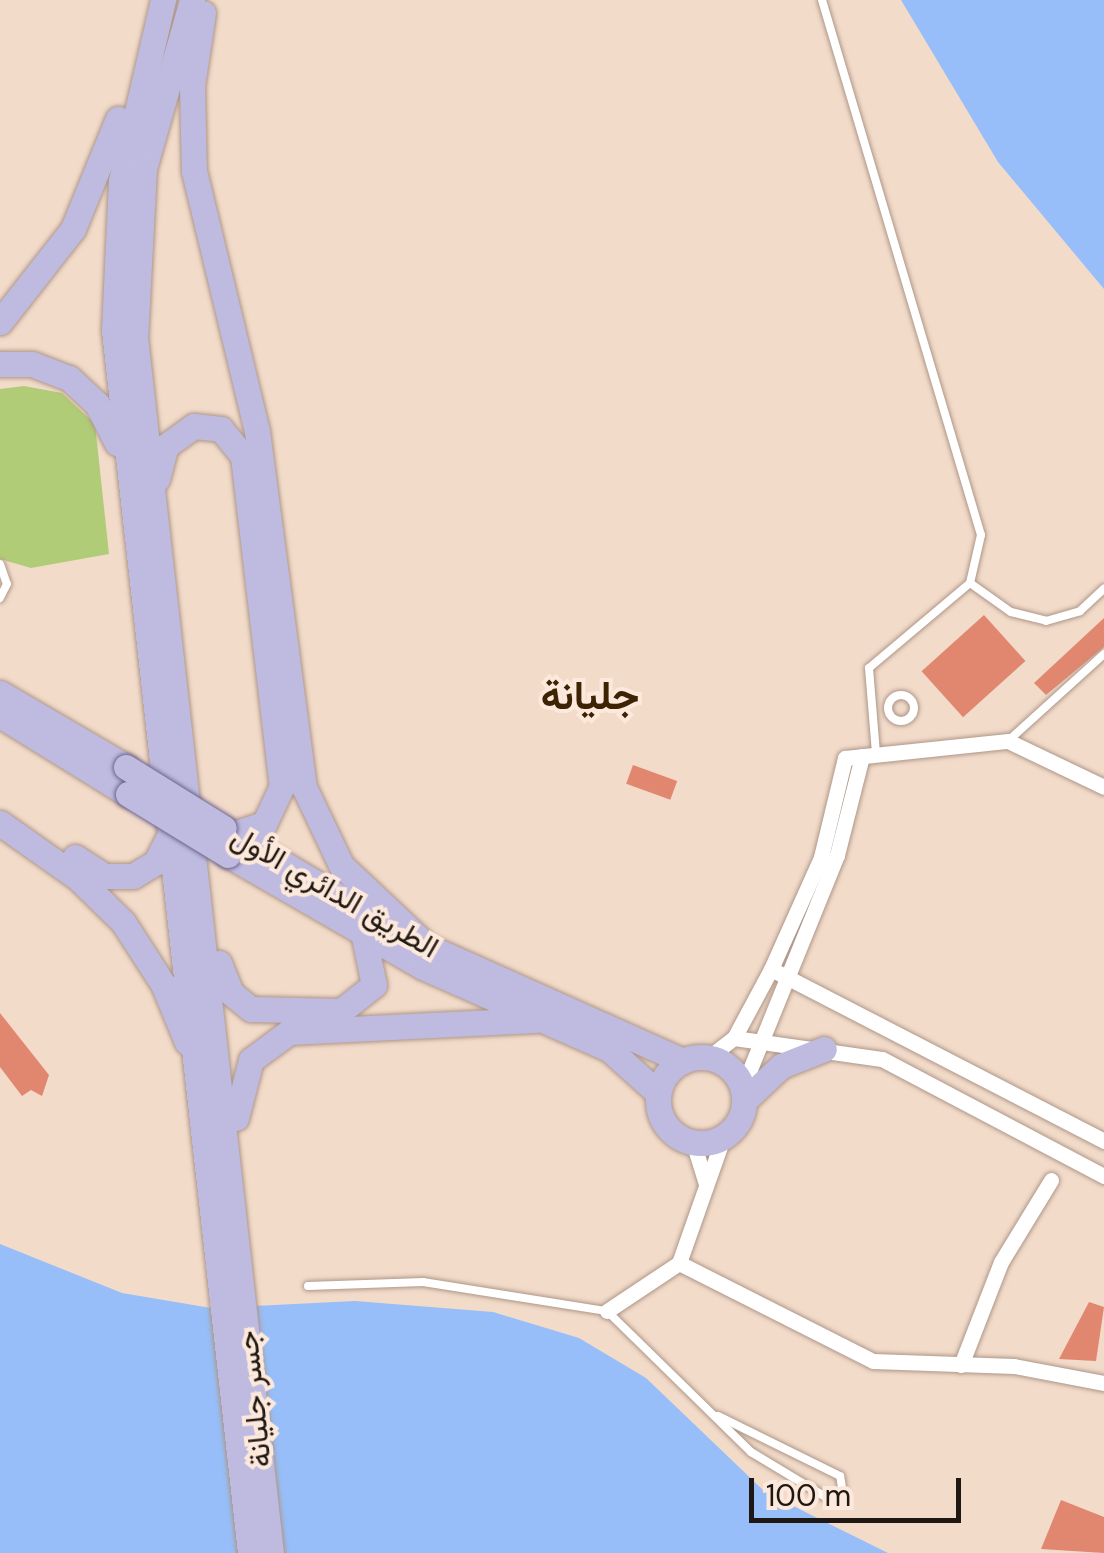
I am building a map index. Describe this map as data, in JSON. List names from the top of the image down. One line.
{"streets":{"main road":["الطريق الدائري الأول","جسر جليانة"]},"districts":["جليانة"],"scale_bar":"100 m"}
